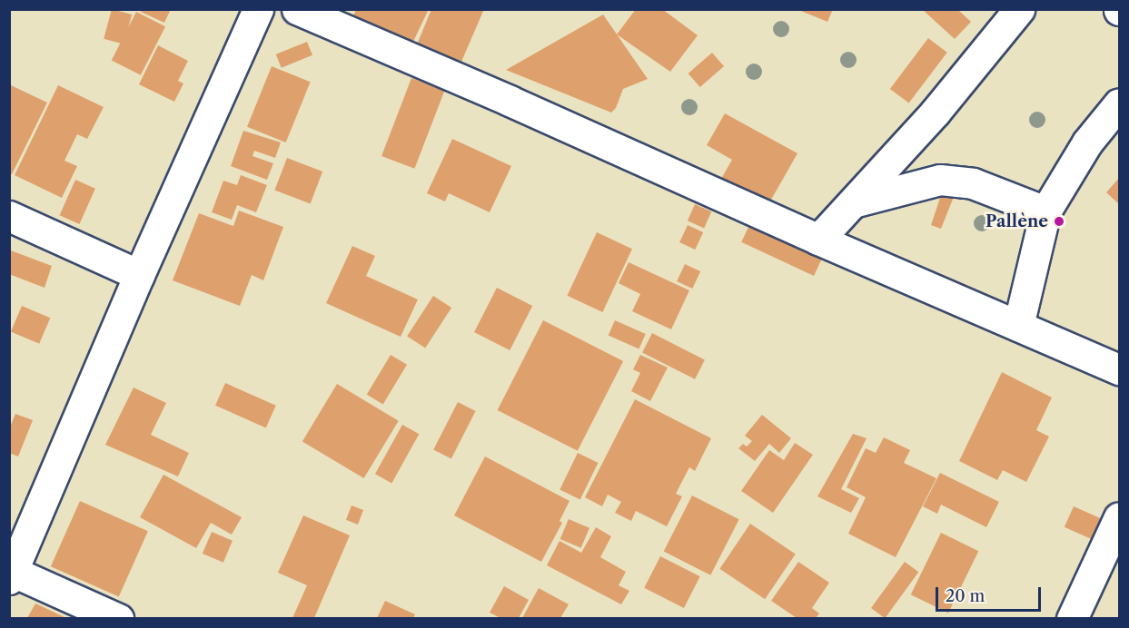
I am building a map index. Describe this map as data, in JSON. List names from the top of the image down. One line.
{"places":["Pallène"],"scale_bar":"20 m"}
